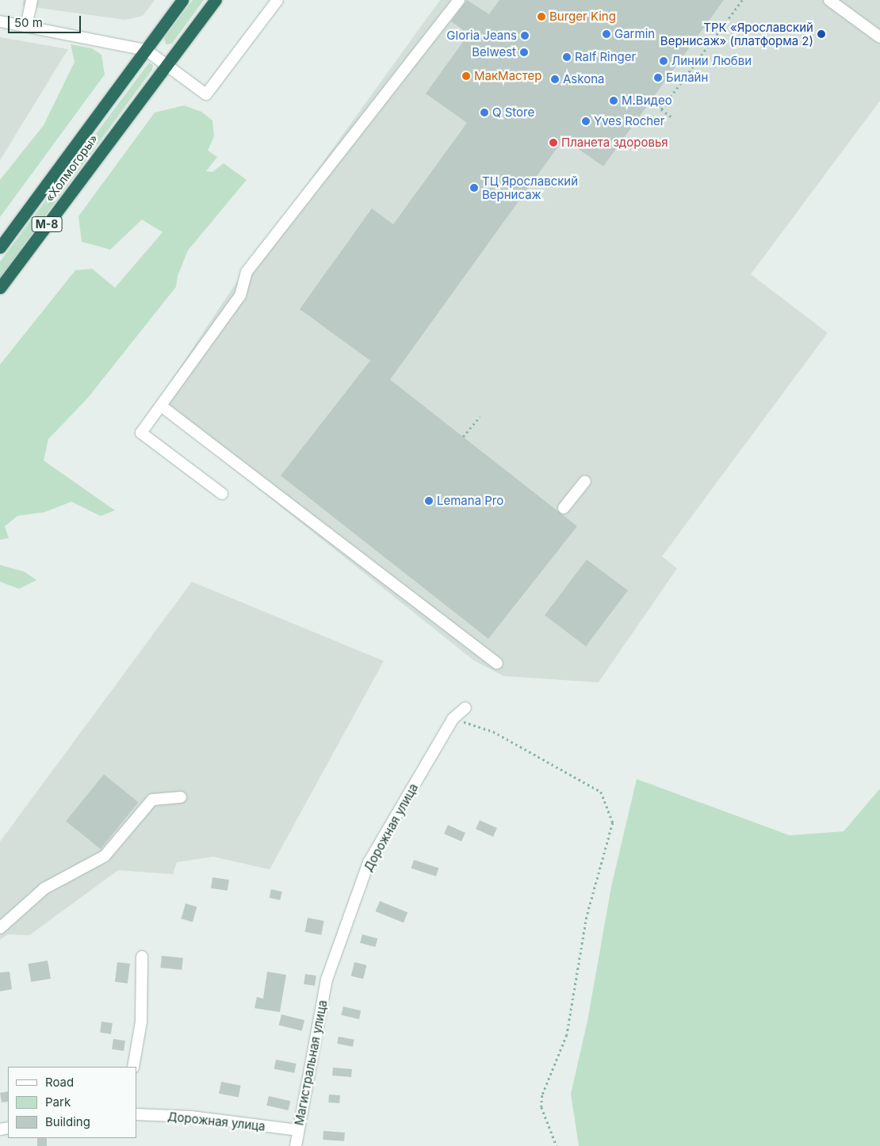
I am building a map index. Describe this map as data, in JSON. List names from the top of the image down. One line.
{"streets":{"highway":["«Холмогоры»","М-8"],"street":["Дорожная улица","Магистральная улица"]},"crossings":[["«Холмогоры»","М-8"],["Дорожная улица","Магистральная улица"]],"places":["Burger King","Garmin","ТРК «Ярославский Вернисаж» (платформа 2)","Gloria Jeans","Belwest","Ralf Ringer","Линии Любви","МакМастер","Билайн","Askona","М.Видео","Q Store","Yves Rocher","Планета здоровья","ТЦ Ярославский Вернисаж","Lemana Pro"],"legend":["Road","Park","Building"],"scale_bar":"50 m"}
